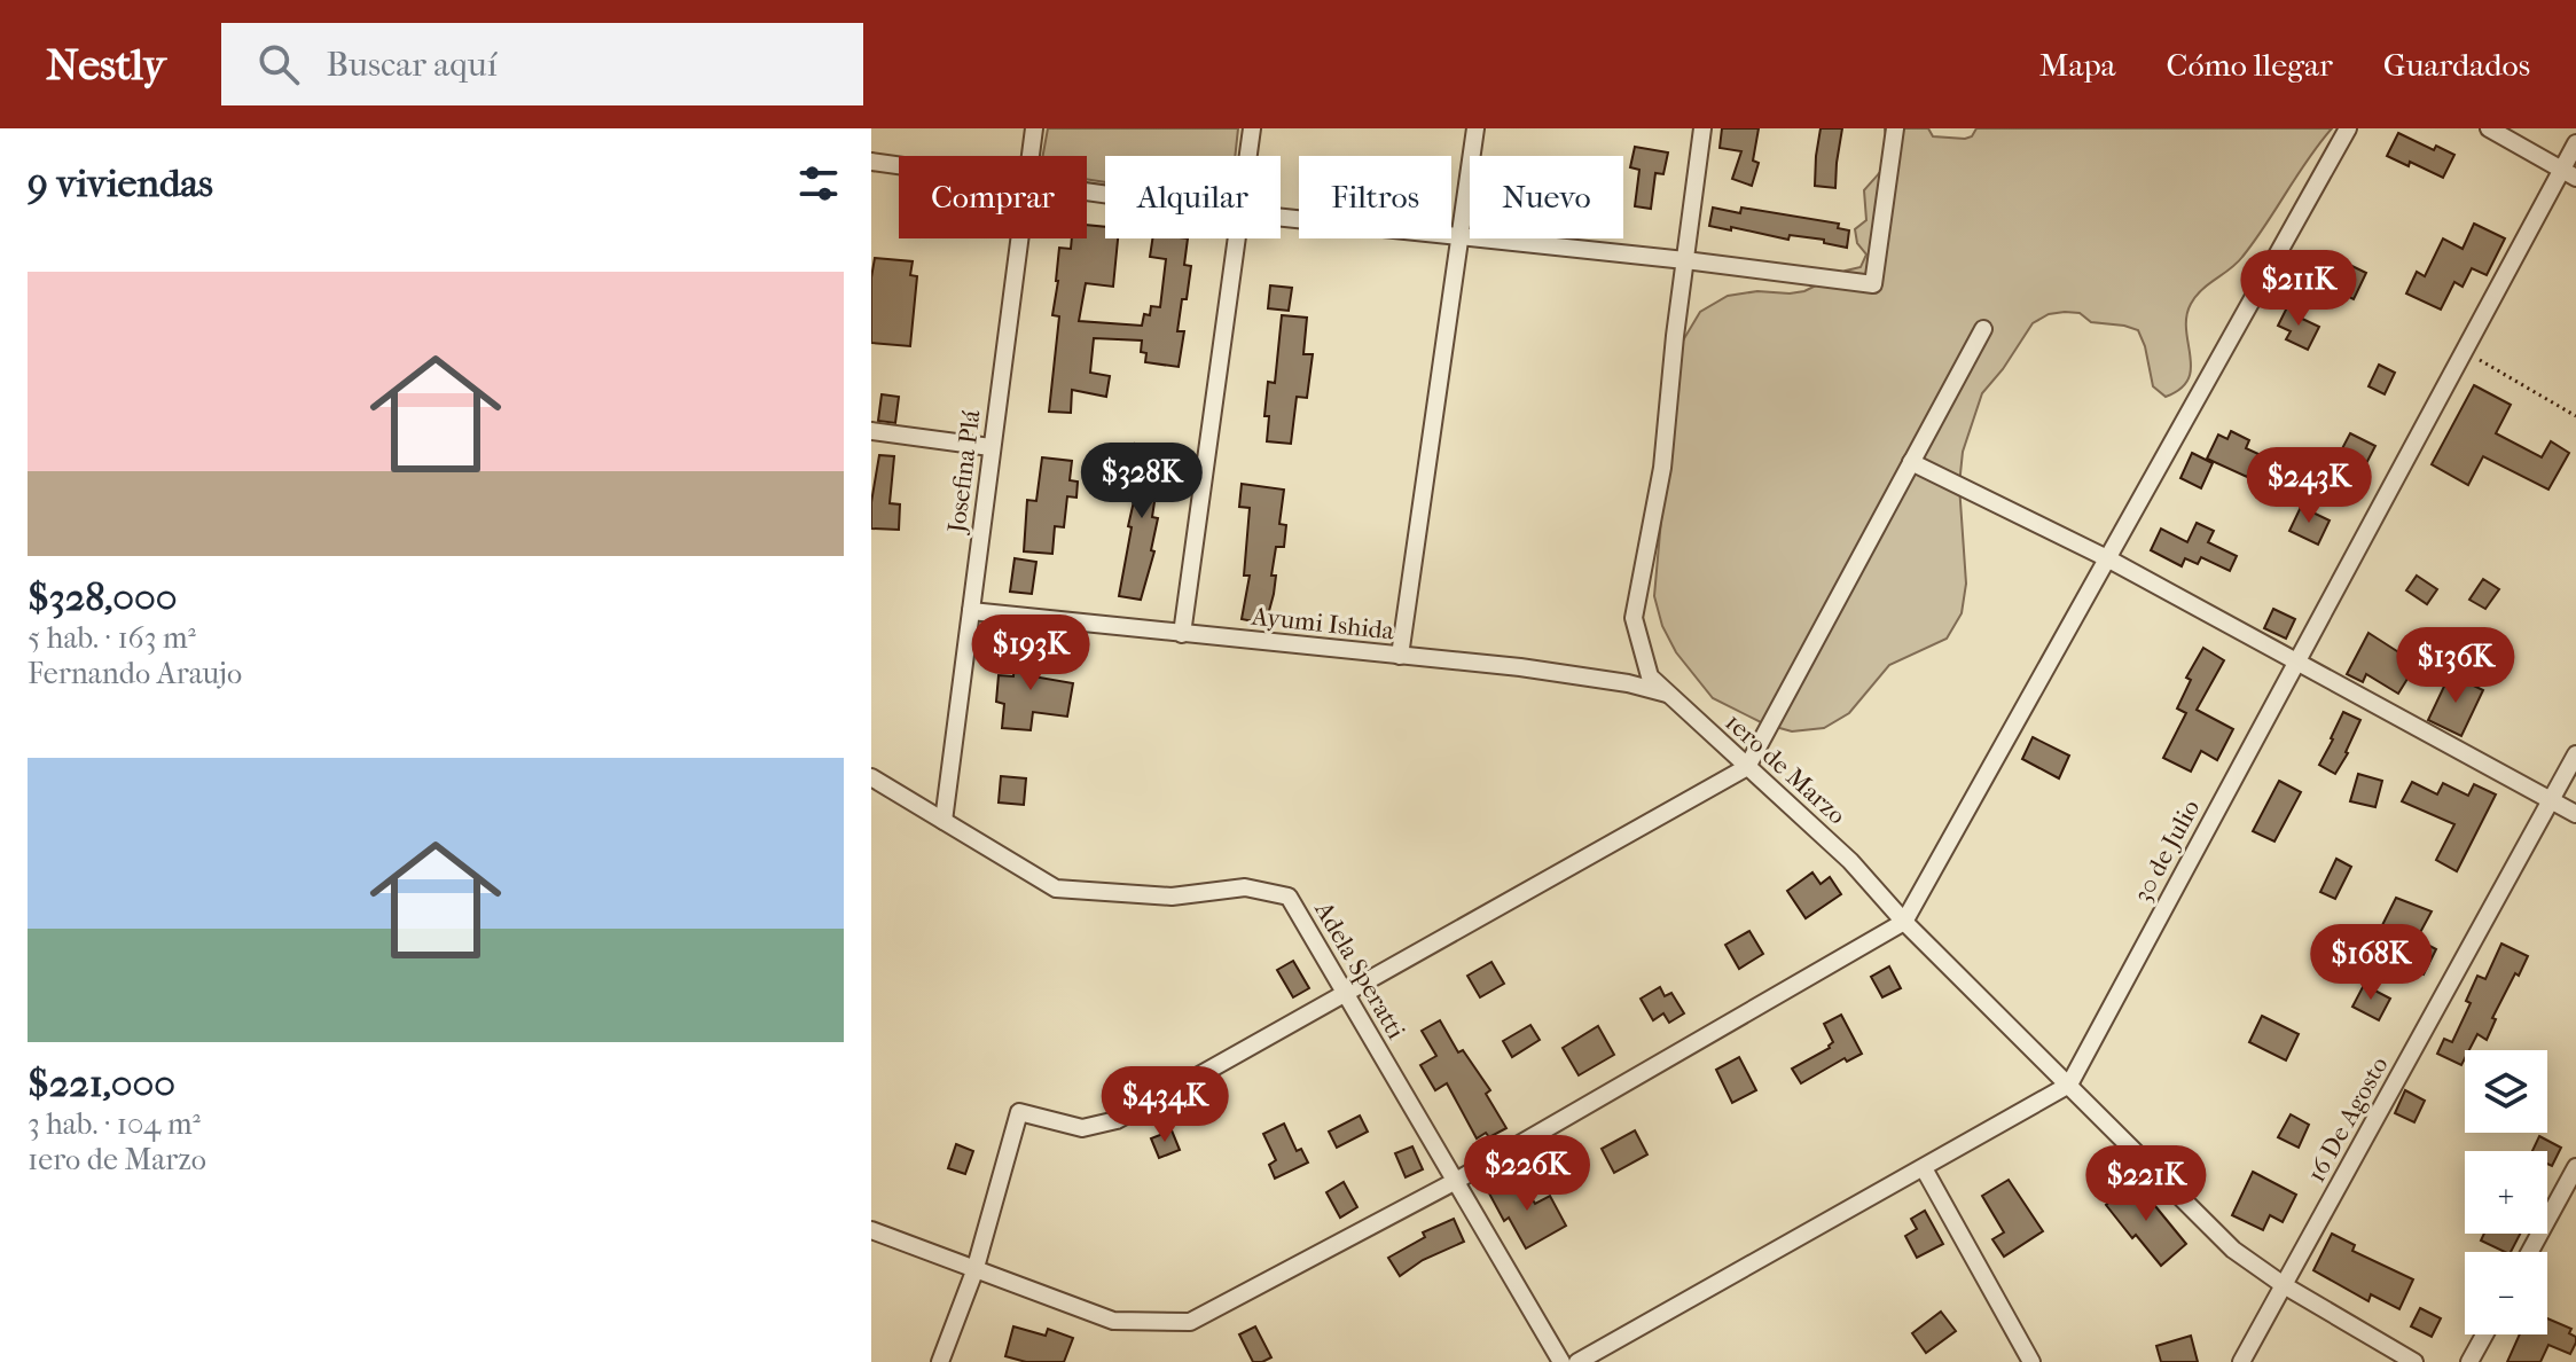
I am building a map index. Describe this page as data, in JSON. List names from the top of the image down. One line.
{"streets":{"street":["Josefina Plá","Ayumi Ishida","1ero de Marzo","30 de Julio","Adela Speratti","16 De Agosto"]},"crossings":[["Josefina Plá","Ayumi Ishida"],["Josefina Plá","Adela Speratti"],["Ayumi Ishida","1ero de Marzo"],["1ero de Marzo","30 de Julio"],["1ero de Marzo","16 De Agosto"]],"page":{"header":"Nestly","search":"Buscar aquí","nav":["Mapa","Cómo llegar","Guardados"],"heading":"9 viviendas","chip":["Comprar","Alquilar","Filtros","Nuevo"],"list":[{"name":"$328,000","note":"5 hab. · 163 m² · Fernando Araujo"},{"name":"$221,000","note":"3 hab. · 104 m² · 1ero de Marzo"}],"price":["$211K","$328K","$243K","$193K","$136K","$168K","$434K","$226K","$221K"],"map_buttons":["+","−"]}}
